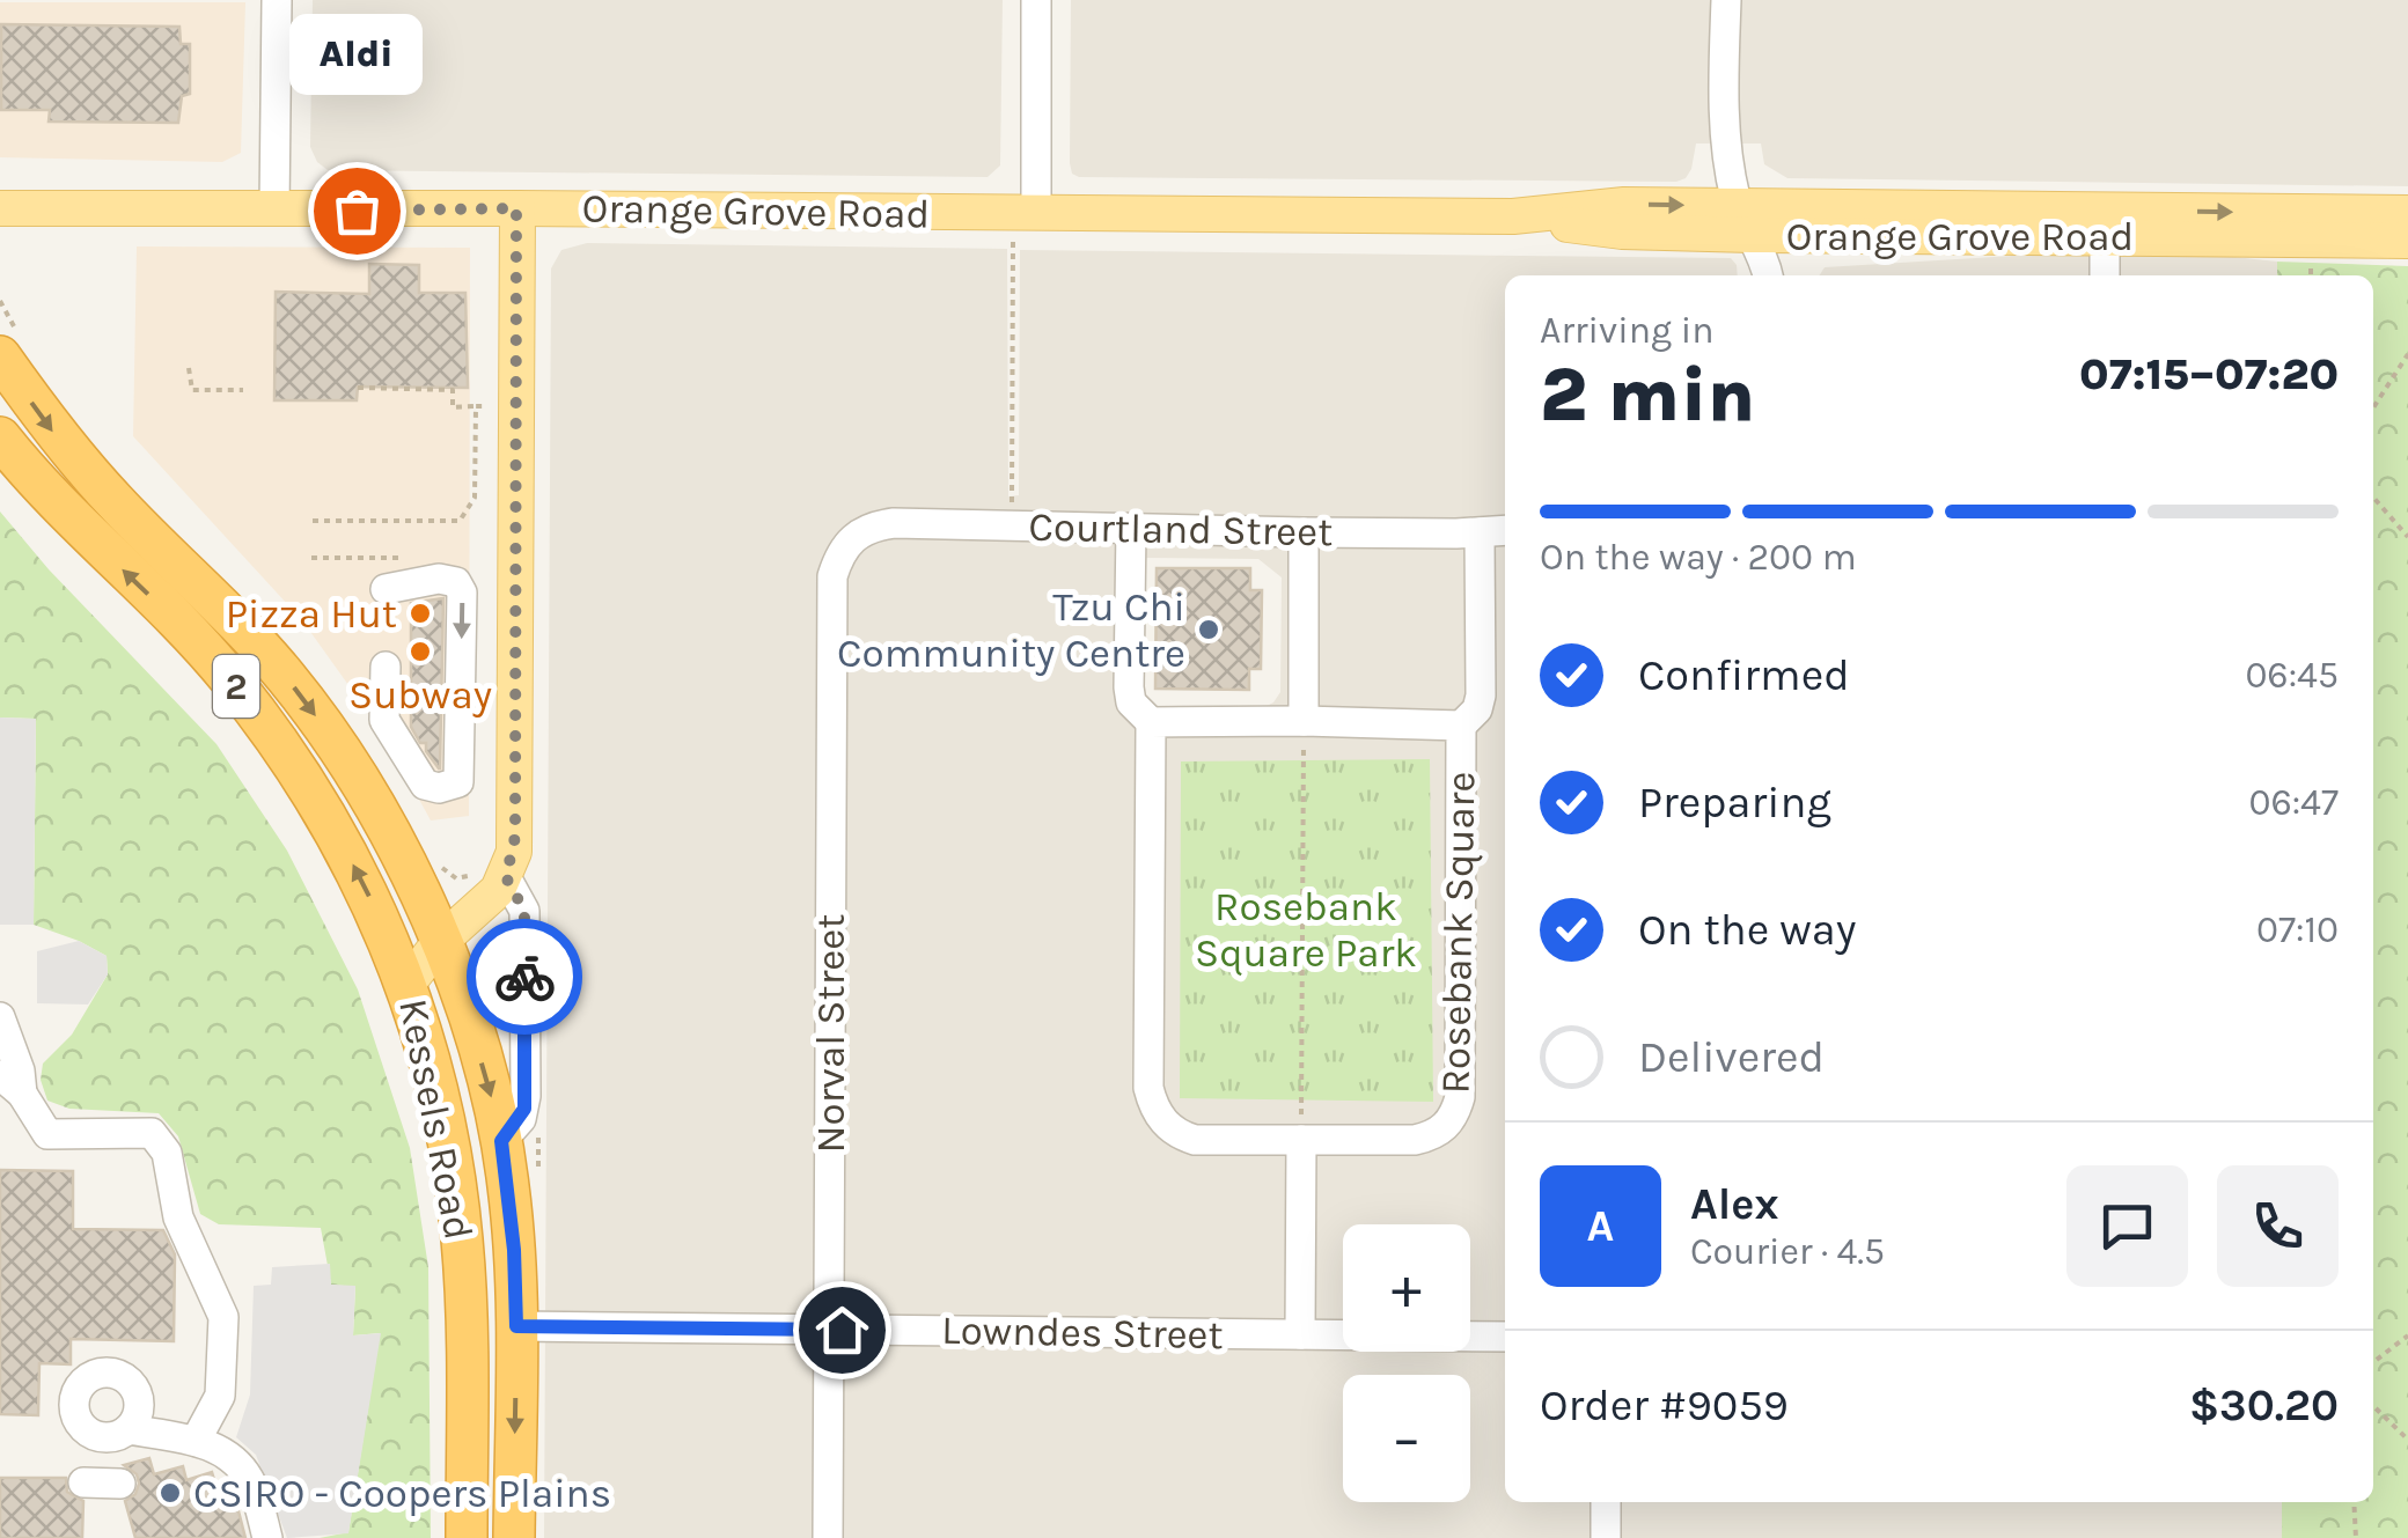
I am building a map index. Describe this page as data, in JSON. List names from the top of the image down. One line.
{"streets":{"highway":["2","Kessels Road"],"main road":["Orange Grove Road"],"street":["Courtland Street","Rosebank Square","Norval Street","Lowndes Street"]},"crossings":[["Orange Grove Road","Kessels Road"],["Courtland Street","Rosebank Square"],["Courtland Street","Norval Street"],["2","Kessels Road"],["Norval Street","Lowndes Street"],["Kessels Road","Lowndes Street"]],"parks":["Rosebank Square Park"],"places":["Aldi","Pizza Hut","Tzu Chi Community Centre","Subway","CSIRO - Coopers Plains"],"page":{"bubble":"Aldi","heading":["2 min","Arriving in","07:15–07:20"],"panel":["Alex","Courier · 4.5","Order #9059","$30.20"],"bar":"On the way · 200 m","list":[["Confirmed","06:45"],["Preparing","06:47"],["On the way","07:10"],"Delivered"],"round":"A","map_buttons":["+","−"]}}
